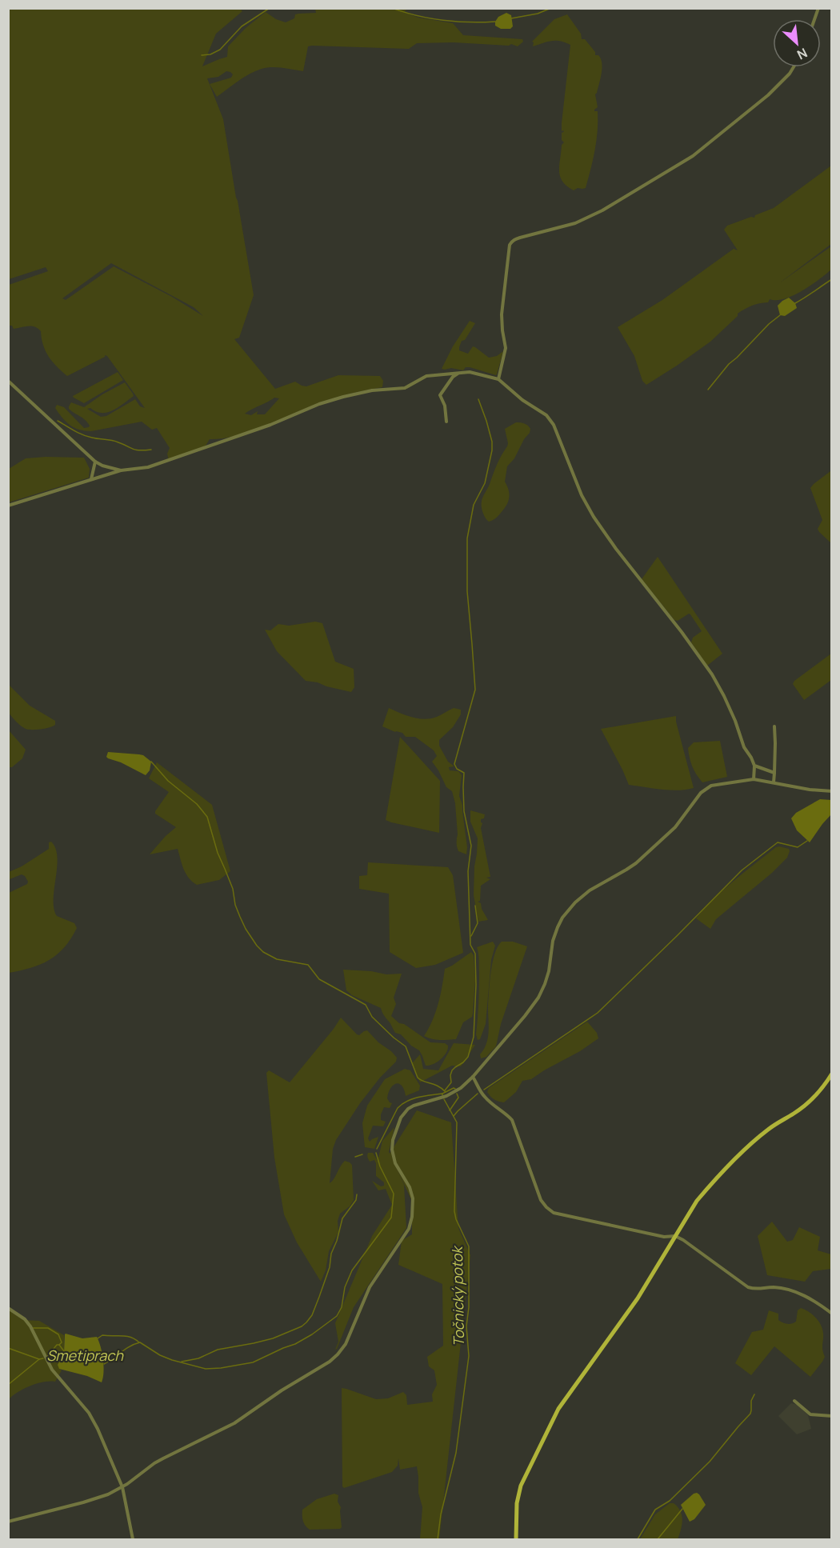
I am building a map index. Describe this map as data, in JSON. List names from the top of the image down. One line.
{"water":["Točnický potok","Smetiprach"],"north":"bottom right"}
